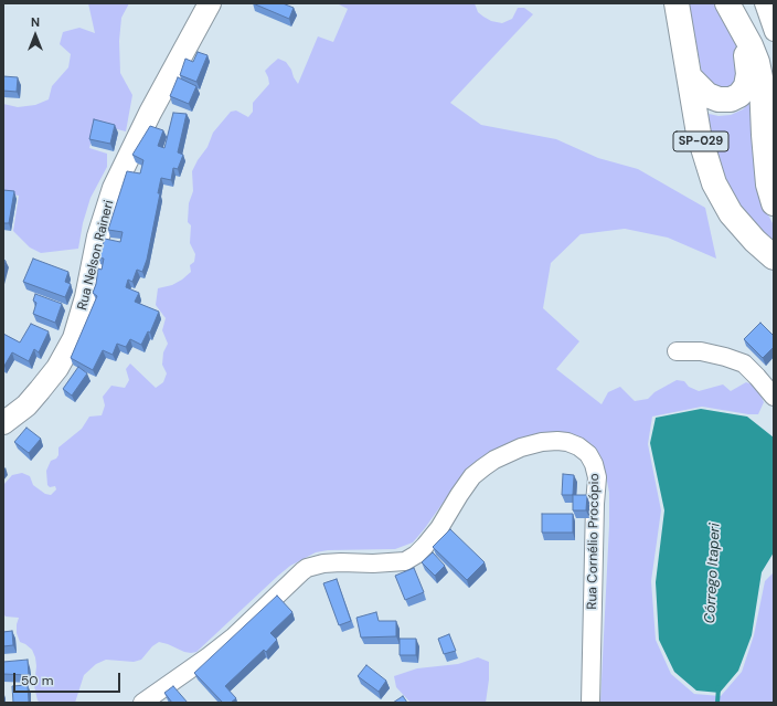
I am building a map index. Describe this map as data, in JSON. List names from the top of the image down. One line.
{"streets":{"highway":["SP-029"],"main road":["Rua Nelson Raineri"],"street":["Rua Cornélio Procópio"]},"water":["Córrego Itaperi"],"scale_bar":"50 m","north":"top"}
